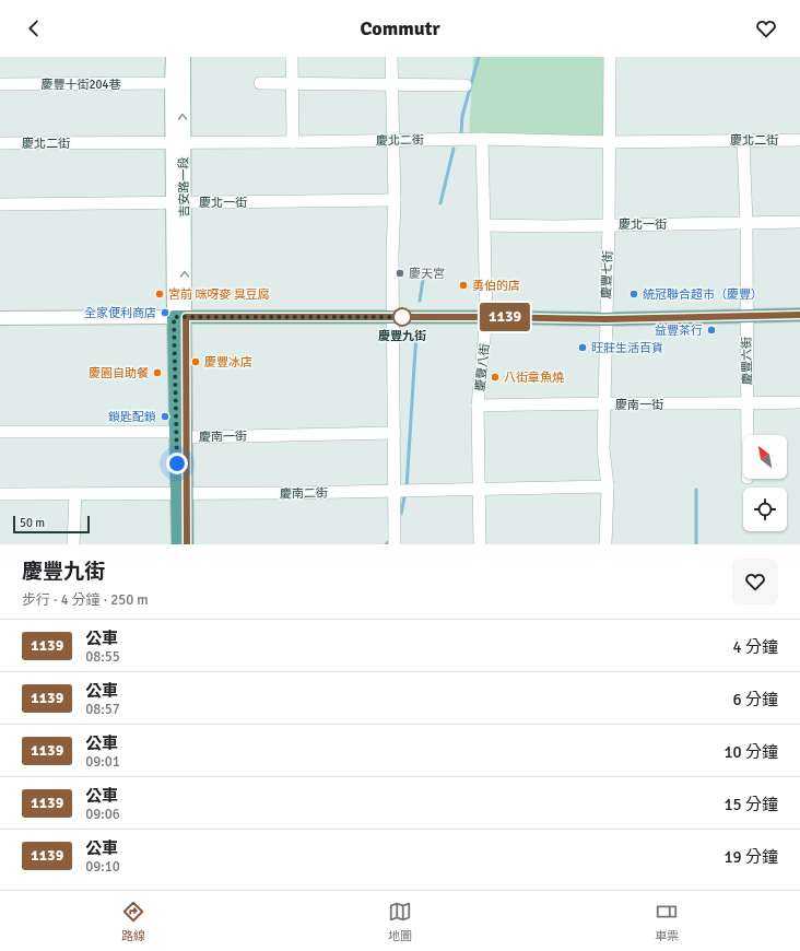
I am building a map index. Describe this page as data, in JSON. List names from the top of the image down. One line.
{"streets":{"street":["慶豐十街204巷","慶北二街","吉安路一段","慶北一街","慶豐七街","慶豐六街","慶豐八街","慶南一街","慶南二街"]},"crossings":[["慶豐十街204巷","吉安路一段"],["慶北二街","吉安路一段"],["慶北二街","慶豐七街"],["慶北二街","慶豐六街"],["慶北二街","慶豐八街"],["吉安路一段","慶北一街"],["慶北一街","慶豐七街"],["慶北一街","慶豐六街"],["慶北一街","慶豐八街"],["慶豐七街","慶南一街"],["慶豐七街","慶南二街"],["慶豐六街","慶南一街"],["慶豐八街","慶南一街"],["慶豐八街","慶南二街"]],"places":["慶天宮","勇伯的店","宮前 咪呀麥 臭豆腐","統冠聯合超市（慶豐）","全家便利商店","慶豐九街","益豐茶行","旺莊生活百貨","慶豐冰店","慶園自助餐","八街章魚燒","鎖匙配鎖"],"lines":["bus line 1139"],"scale_bar":"50 m","north":"top left","page":{"header":"Commutr","on_map":"1139","scale":"50 m","heading":["慶豐九街","步行 · 4 分鐘 · 250 m"],"list":[{"mark":"1139","name":"公車","note":"08:55","value":"4 分鐘"},{"mark":"1139","name":"公車","note":"08:57","value":"6 分鐘"},{"mark":"1139","name":"公車","note":"09:01","value":"10 分鐘"},{"mark":"1139","name":"公車","note":"09:06","value":"15 分鐘"},{"mark":"1139","name":"公車","note":"09:10","value":"19 分鐘"}],"tabs":["路線","地圖","車票"]}}
